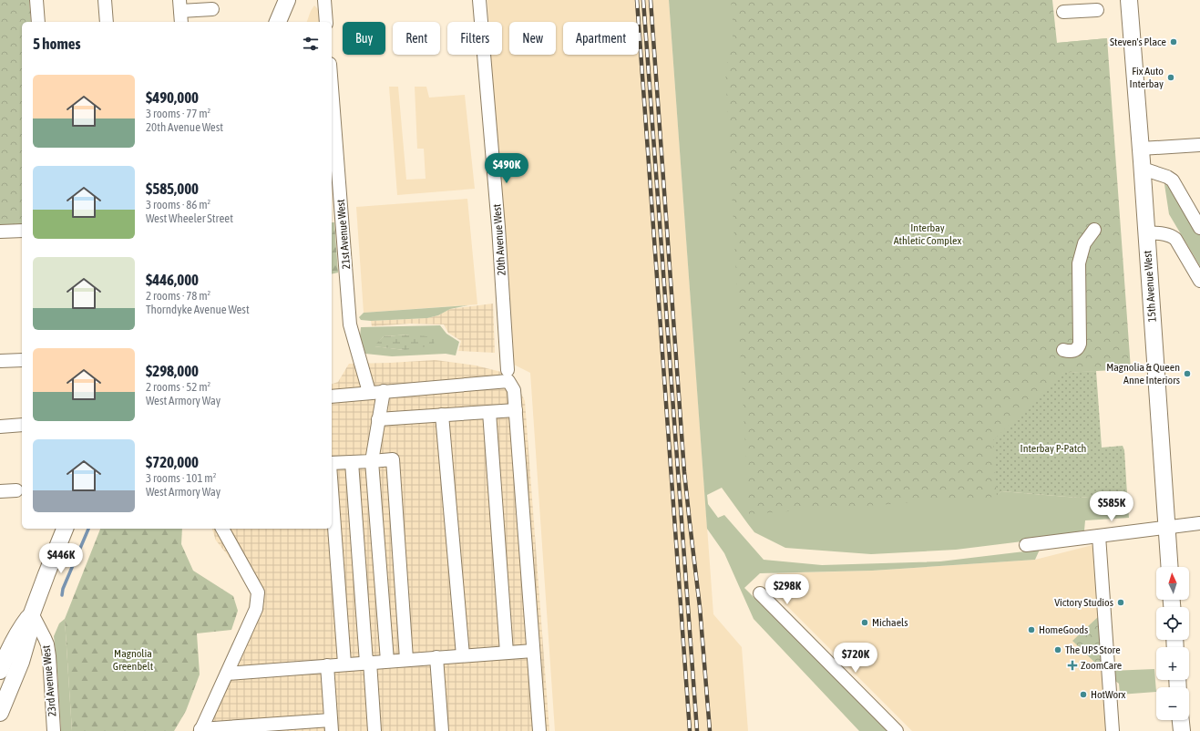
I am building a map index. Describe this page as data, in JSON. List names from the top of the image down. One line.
{"streets":{"main road":["15th Avenue West"],"street":["21st Avenue West","20th Avenue West","23rd Avenue West"]},"parks":["Interbay Athletic Complex","Interbay P-Patch","Magnolia Greenbelt"],"places":{"other":["Steven's Place","Fix Auto Interbay","Magnolia & Queen Anne Interiors","Victory Studios","Michaels","HomeGoods","The UPS Store","HotWorx"],"health":["ZoomCare"]},"north":"top","page":{"chip":["Buy","Rent","Filters","New","Apartment"],"heading":"5 homes","list":[{"name":"$490,000","note":"3 rooms · 77 m² · 20th Avenue West"},{"name":"$585,000","note":"3 rooms · 86 m² · West Wheeler Street"},{"name":"$446,000","note":"2 rooms · 78 m² · Thorndyke Avenue West"},{"name":"$298,000","note":"2 rooms · 52 m² · West Armory Way"},{"name":"$720,000","note":"3 rooms · 101 m² · West Armory Way"}],"price":["$490K","$585K","$446K","$298K","$720K"],"map_buttons":["+","−"]}}
